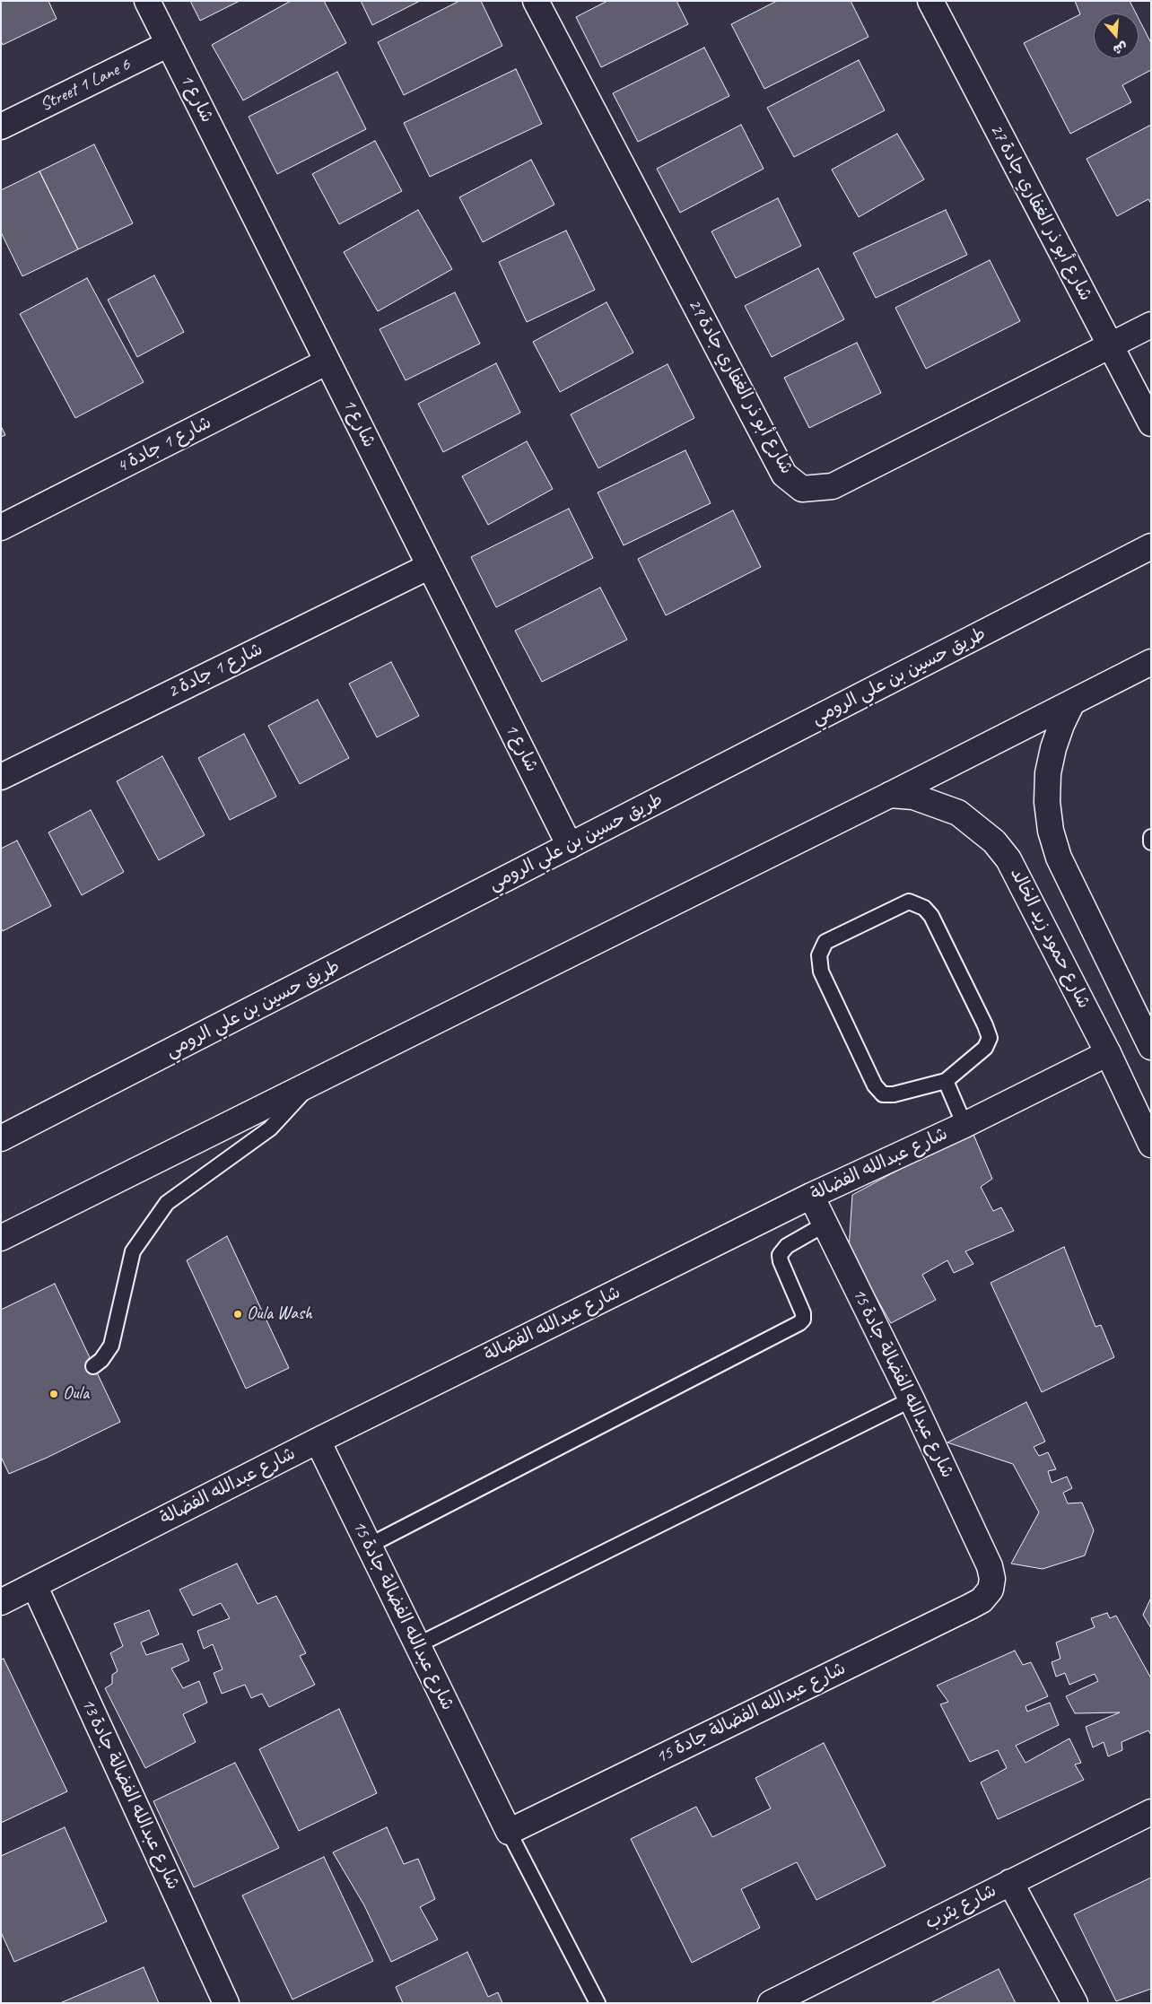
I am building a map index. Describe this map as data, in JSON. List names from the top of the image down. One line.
{"streets":{"main road":["Street 1 Lane 6","شارع 1","شارع أبو ذر الغفاري جادة 27","شارع أبو ذر الغفاري جادة 29","شارع 1 جادة 4","شارع 1 جادة 2","طريق حسين بن علي الرومي","شارع حمود زيد الخالد","شارع عبدالله الفضالة","شارع عبدالله الفضالة جادة 15","شارع عبدالله الفضالة جادة 13","شارع يثرب"]},"crossings":[["Street 1 Lane 6","شارع 1"],["شارع 1","شارع 1 جادة 4"],["شارع 1","شارع 1 جادة 2"],["شارع 1","طريق حسين بن علي الرومي"],["شارع أبو ذر الغفاري جادة 27","شارع أبو ذر الغفاري جادة 29"],["شارع حمود زيد الخالد","شارع عبدالله الفضالة"],["شارع عبدالله الفضالة","شارع عبدالله الفضالة جادة 15"],["شارع عبدالله الفضالة","شارع عبدالله الفضالة جادة 13"]],"places":["Oula Wash","Oula"],"north":"bottom"}
